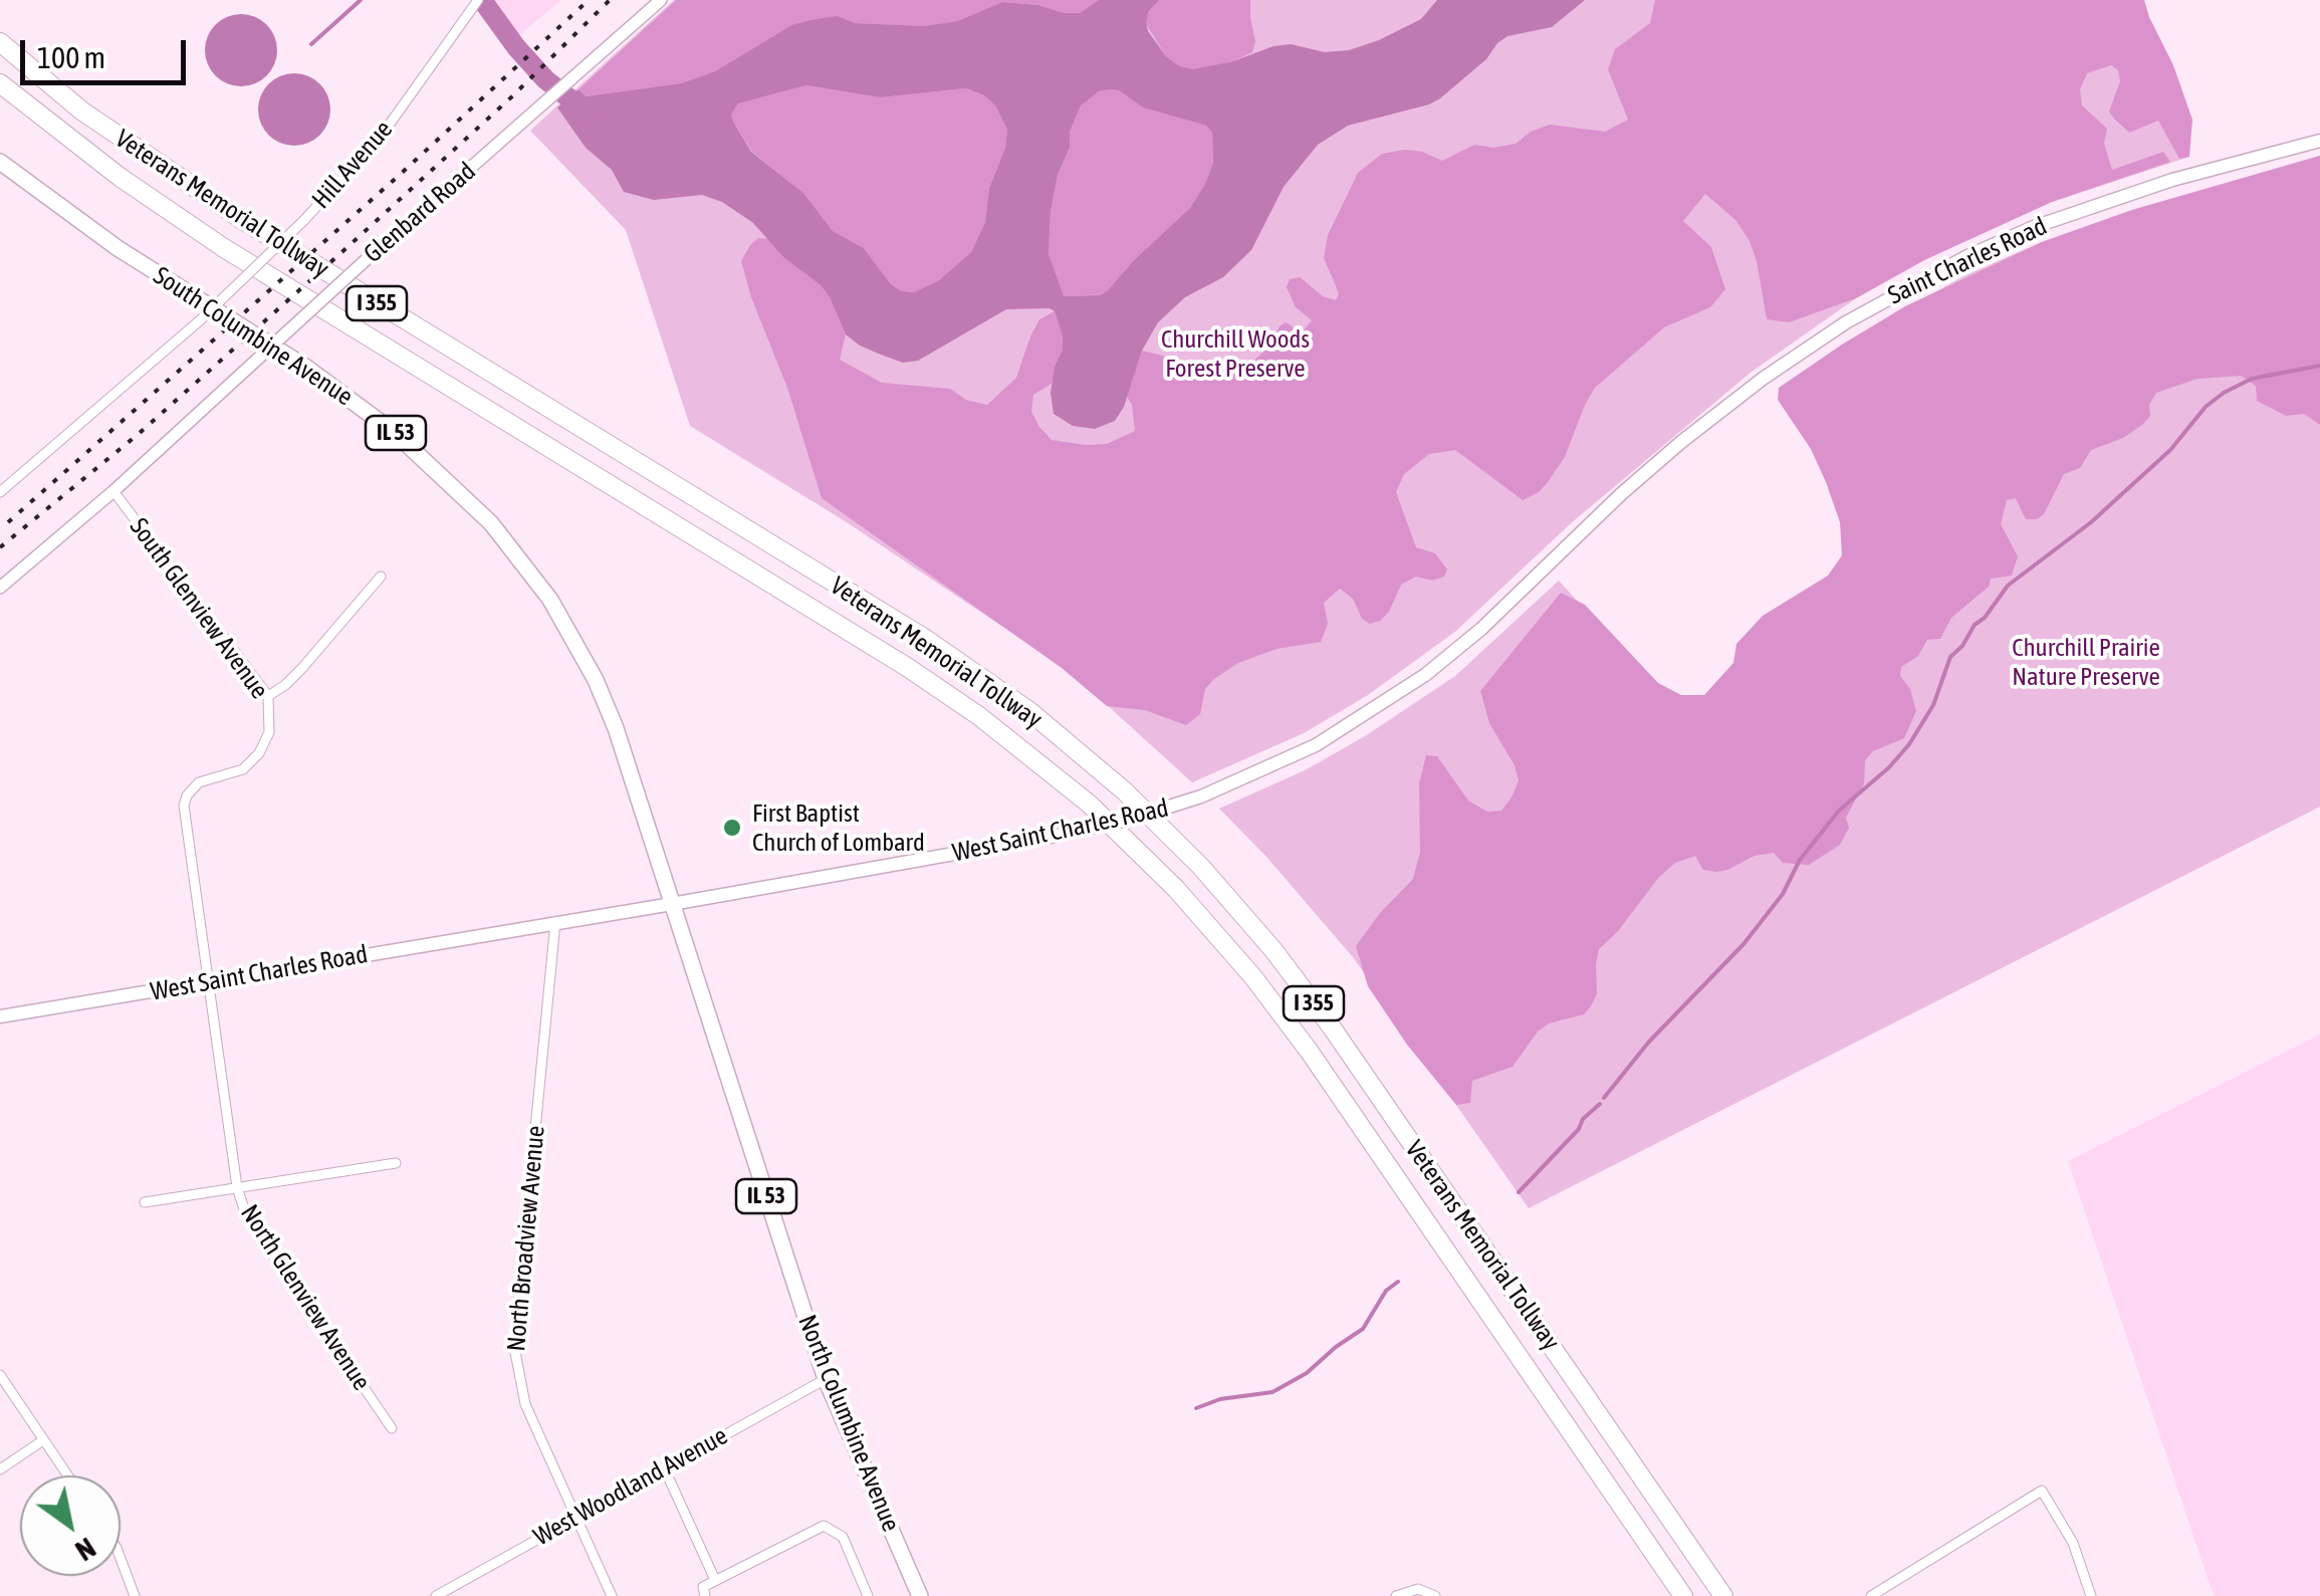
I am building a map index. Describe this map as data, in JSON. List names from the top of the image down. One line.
{"streets":{"highway":["Veterans Memorial Tollway","I 355"],"main road":["Saint Charles Road","South Columbine Avenue","IL 53","West Saint Charles Road","North Columbine Avenue"],"street":["Hill Avenue","Glenbard Road","South Glenview Avenue","North Broadview Avenue","North Glenview Avenue","West Woodland Avenue"]},"crossings":[["Glenbard Road","South Glenview Avenue"],["Saint Charles Road","West Saint Charles Road"],["South Columbine Avenue","West Saint Charles Road"],["South Columbine Avenue","North Columbine Avenue"],["South Glenview Avenue","West Saint Charles Road"],["South Glenview Avenue","North Glenview Avenue"],["West Saint Charles Road","North Broadview Avenue"],["West Saint Charles Road","North Glenview Avenue"],["West Saint Charles Road","North Columbine Avenue"],["North Broadview Avenue","West Woodland Avenue"],["North Columbine Avenue","West Woodland Avenue"]],"parks":["Churchill Woods Forest Preserve","Churchill Prairie Nature Preserve"],"places":["First Baptist Church of Lombard"],"scale_bar":"100 m","north":"bottom right"}
